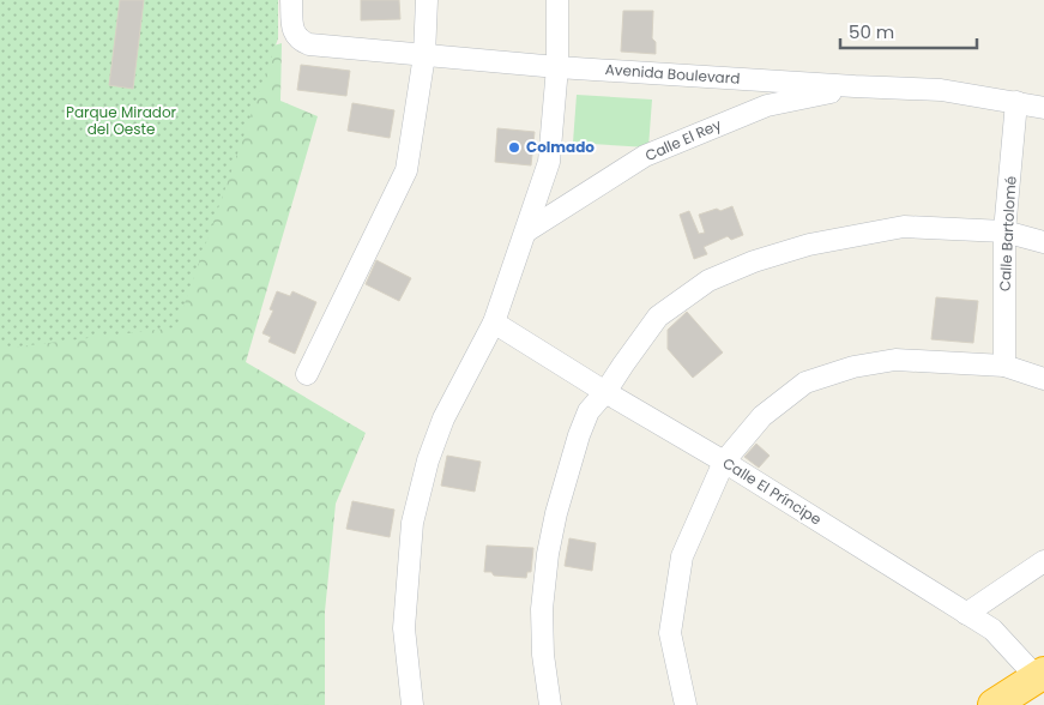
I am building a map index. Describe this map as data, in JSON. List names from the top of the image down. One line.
{"streets":{"street":["Avenida Boulevard","Calle El Rey","Calle Bartolomé","Calle El Príncipe"]},"crossings":[["Avenida Boulevard","Calle El Rey"],["Avenida Boulevard","Calle Bartolomé"]],"parks":["Parque Mirador del Oeste"],"places":["Colmado"],"scale_bar":"50 m"}
